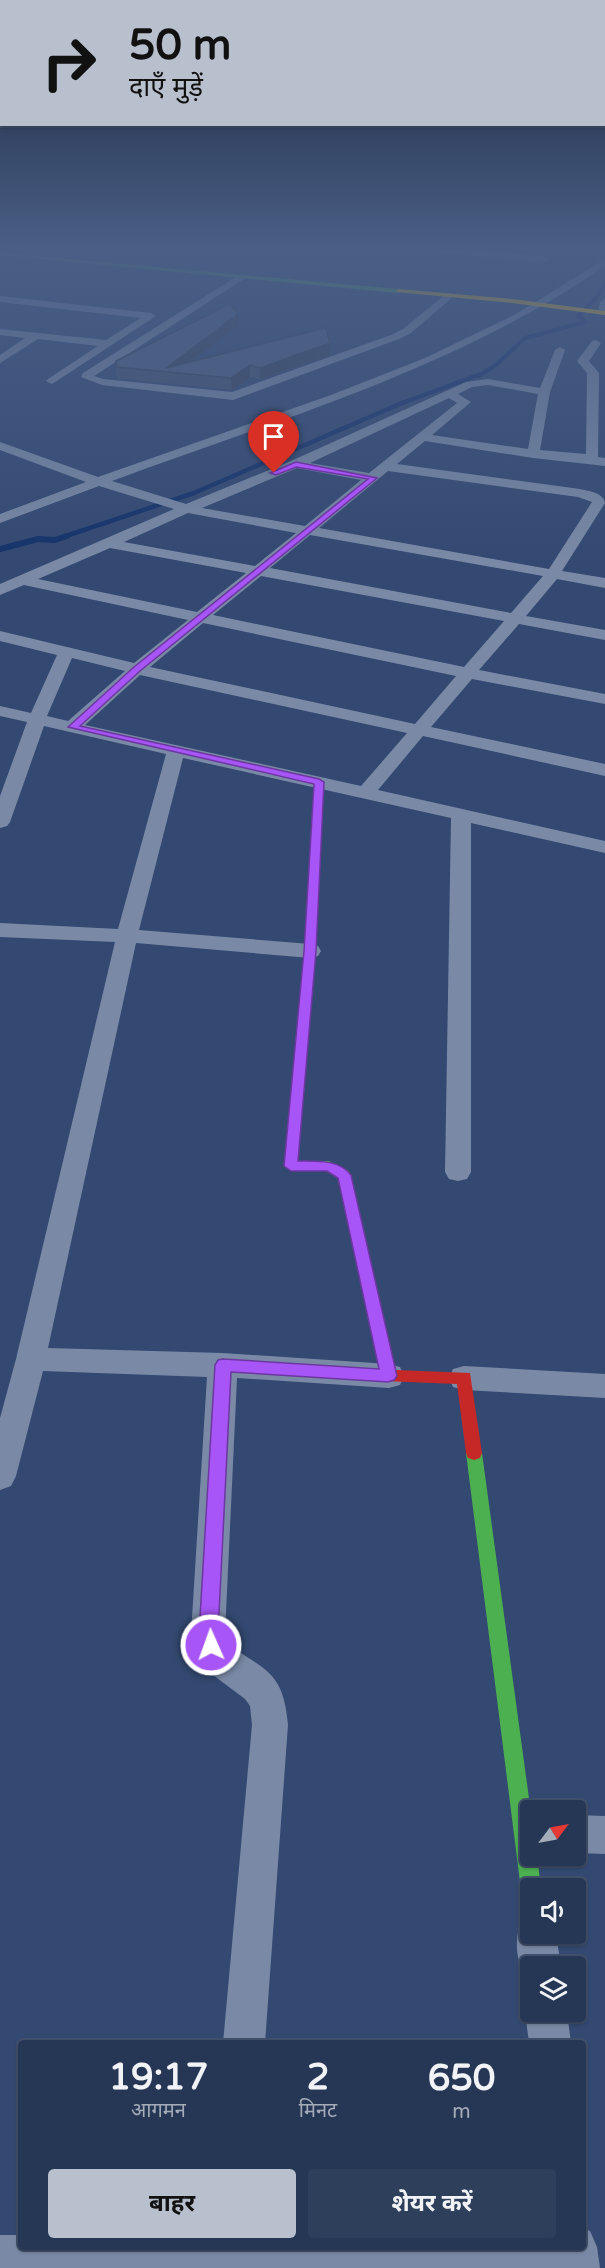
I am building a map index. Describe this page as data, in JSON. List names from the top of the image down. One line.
{"north":"top right","page":{"turn":["50 m","दाएँ मुड़ें"],"eta":["19:17","आगमन","2","मिनट","650","m"],"buttons":["बाहर","शेयर करें"]}}
